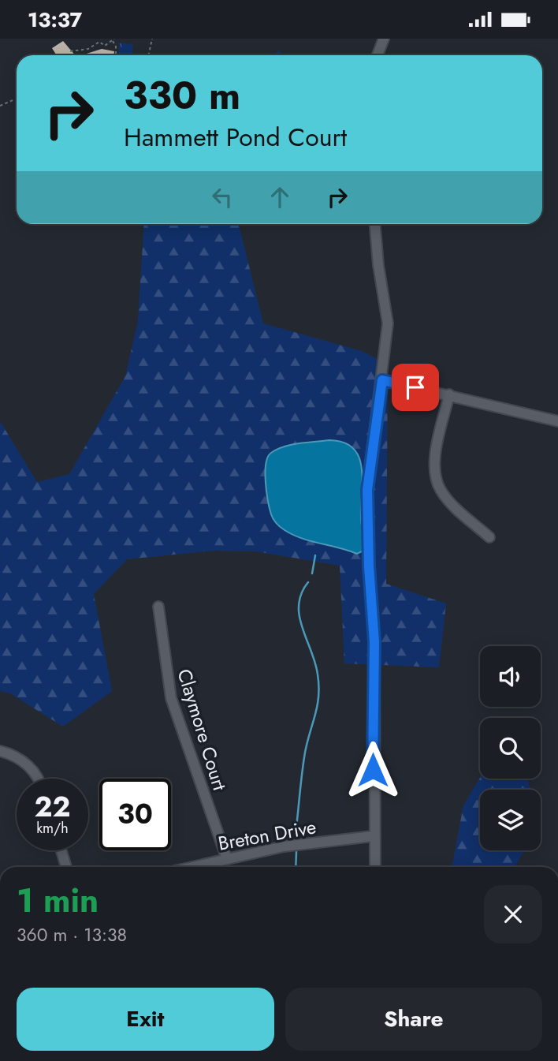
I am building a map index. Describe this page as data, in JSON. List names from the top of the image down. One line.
{"streets":{"street":["Claymore Court","Breton Drive"]},"crossings":[["Claymore Court","Breton Drive"]],"page":{"status":"13:37","turn":["330 m","Hammett Pond Court"],"speed":"22 km/h","limit":"30","heading":["1 min","360 m · 13:38"],"buttons":["Exit","Share"]}}
